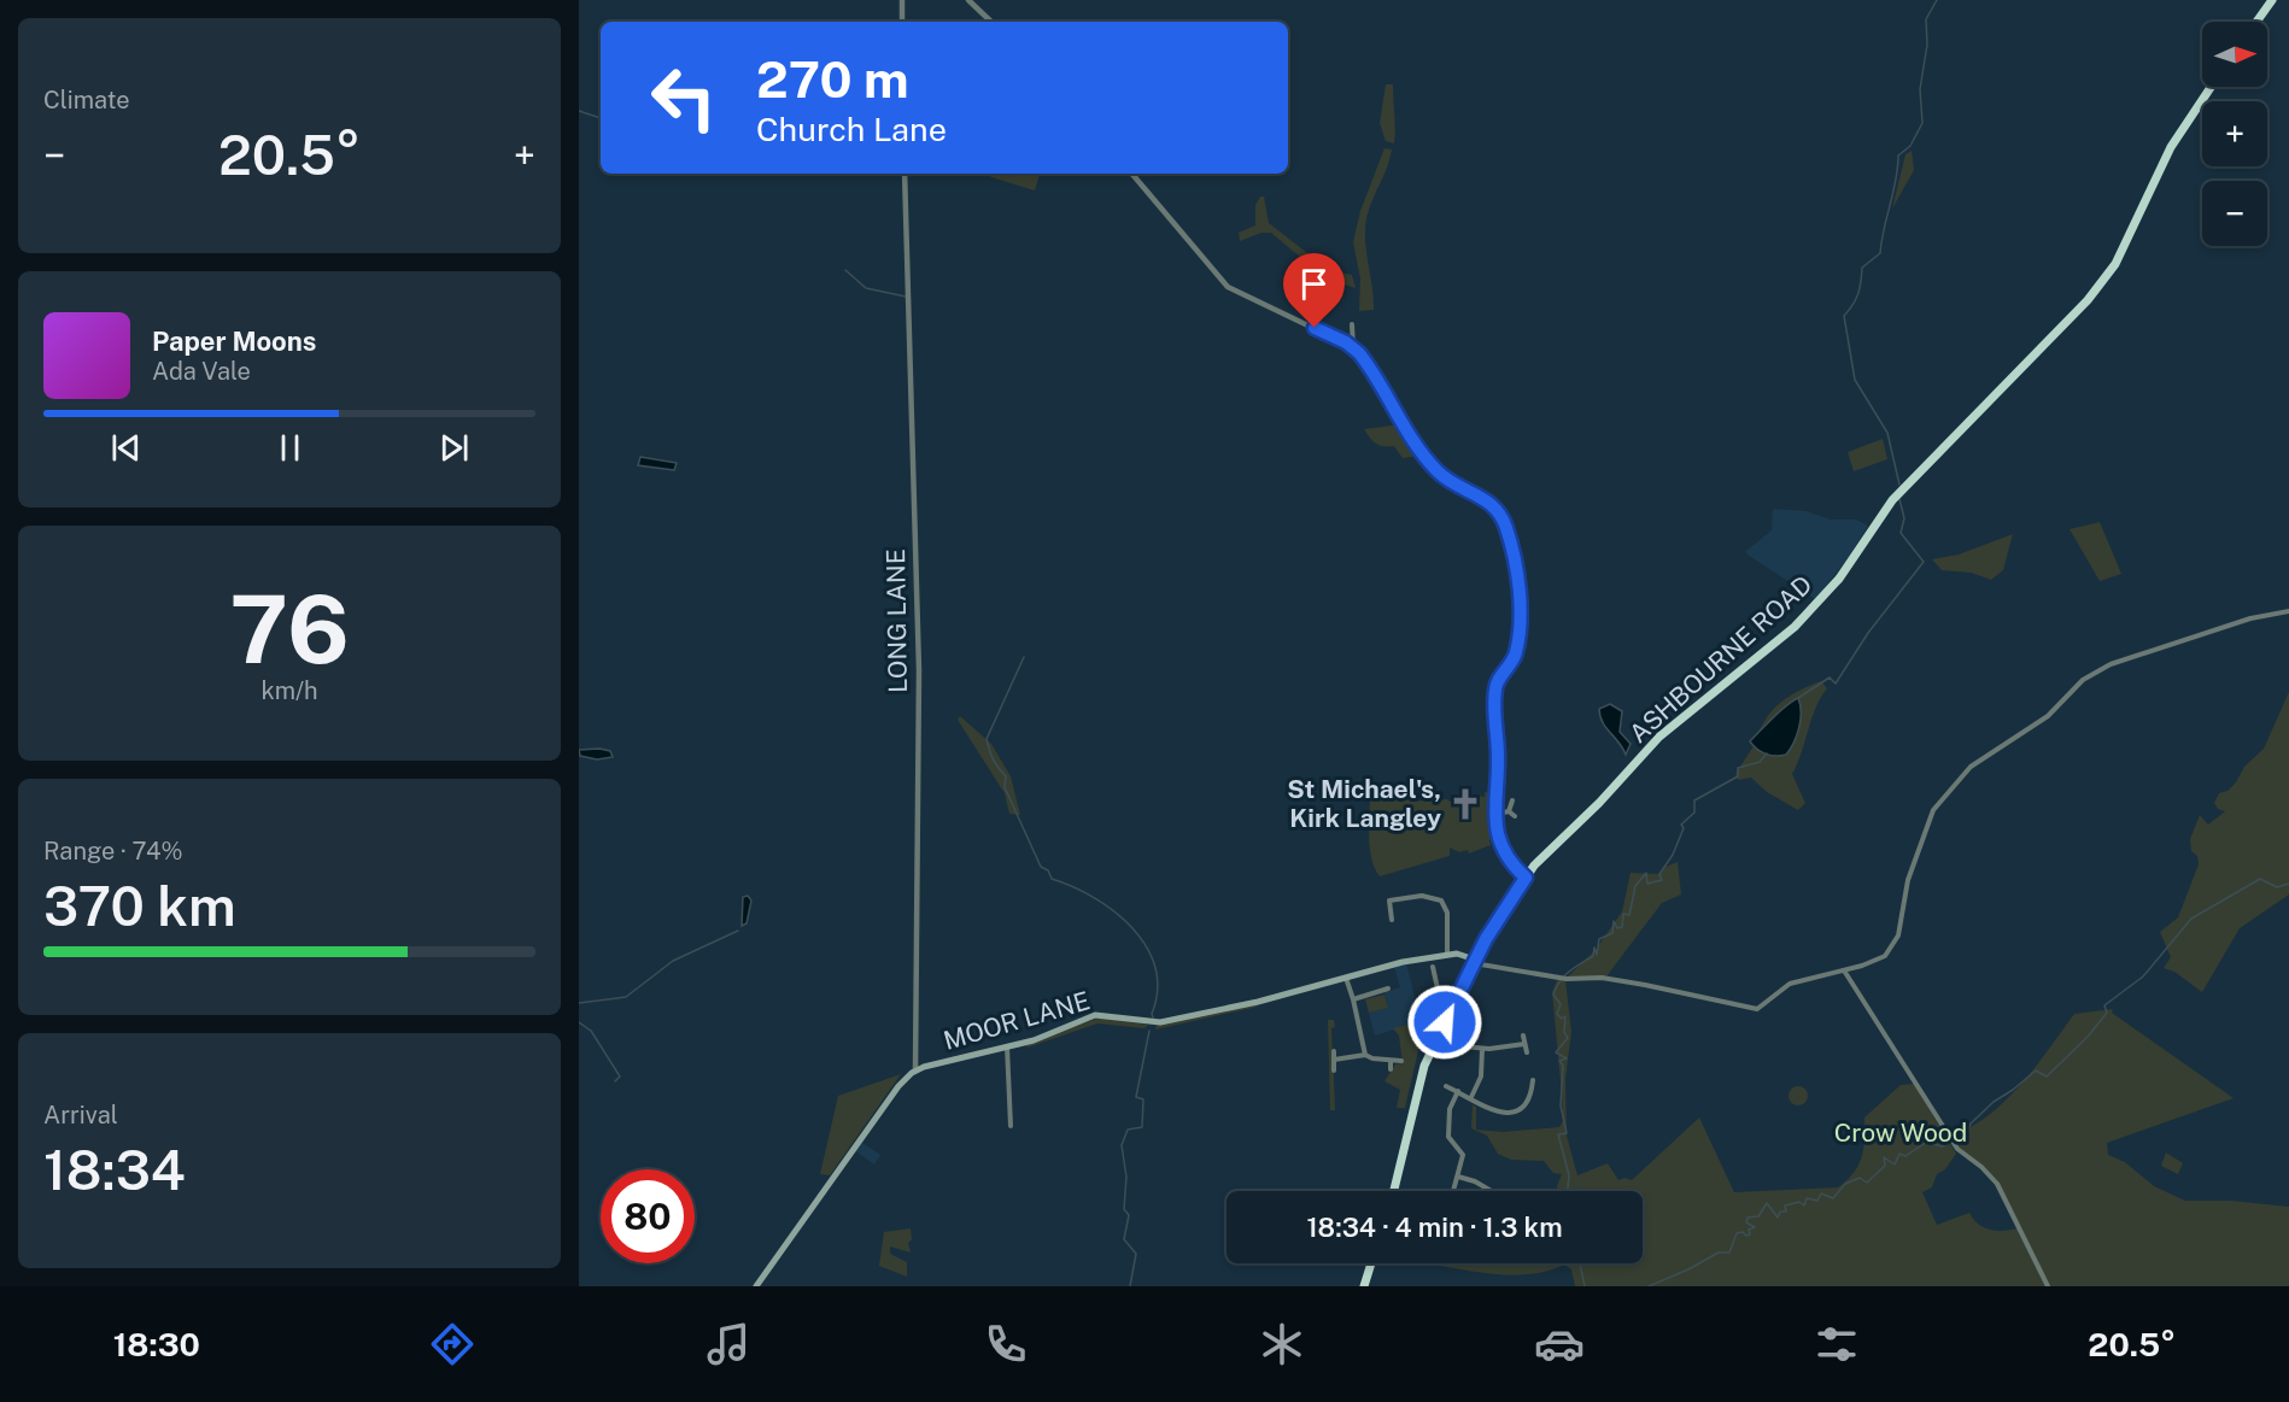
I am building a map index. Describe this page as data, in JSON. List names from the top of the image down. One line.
{"streets":{"highway":["ASHBOURNE ROAD"],"main road":["MOOR LANE"],"street":["LONG LANE"]},"crossings":[["LONG LANE","MOOR LANE"],["ASHBOURNE ROAD","MOOR LANE"]],"parks":["Crow Wood"],"places":{"church":["St Michael's, Kirk Langley"]},"north":"right","page":{"tile":["Climate",["76","km/h"],["Range · 74%","370 km"],["Arrival","18:34"]],"map_buttons":["+","−"],"turn":["270 m","Church Lane"],"heat":["−","20.5°","+"],"song":["Paper Moons","Ada Vale"],"limit":"80","trip":"18:34 · 4 min · 1.3 km","tabs":["18:30","20.5°"]}}
